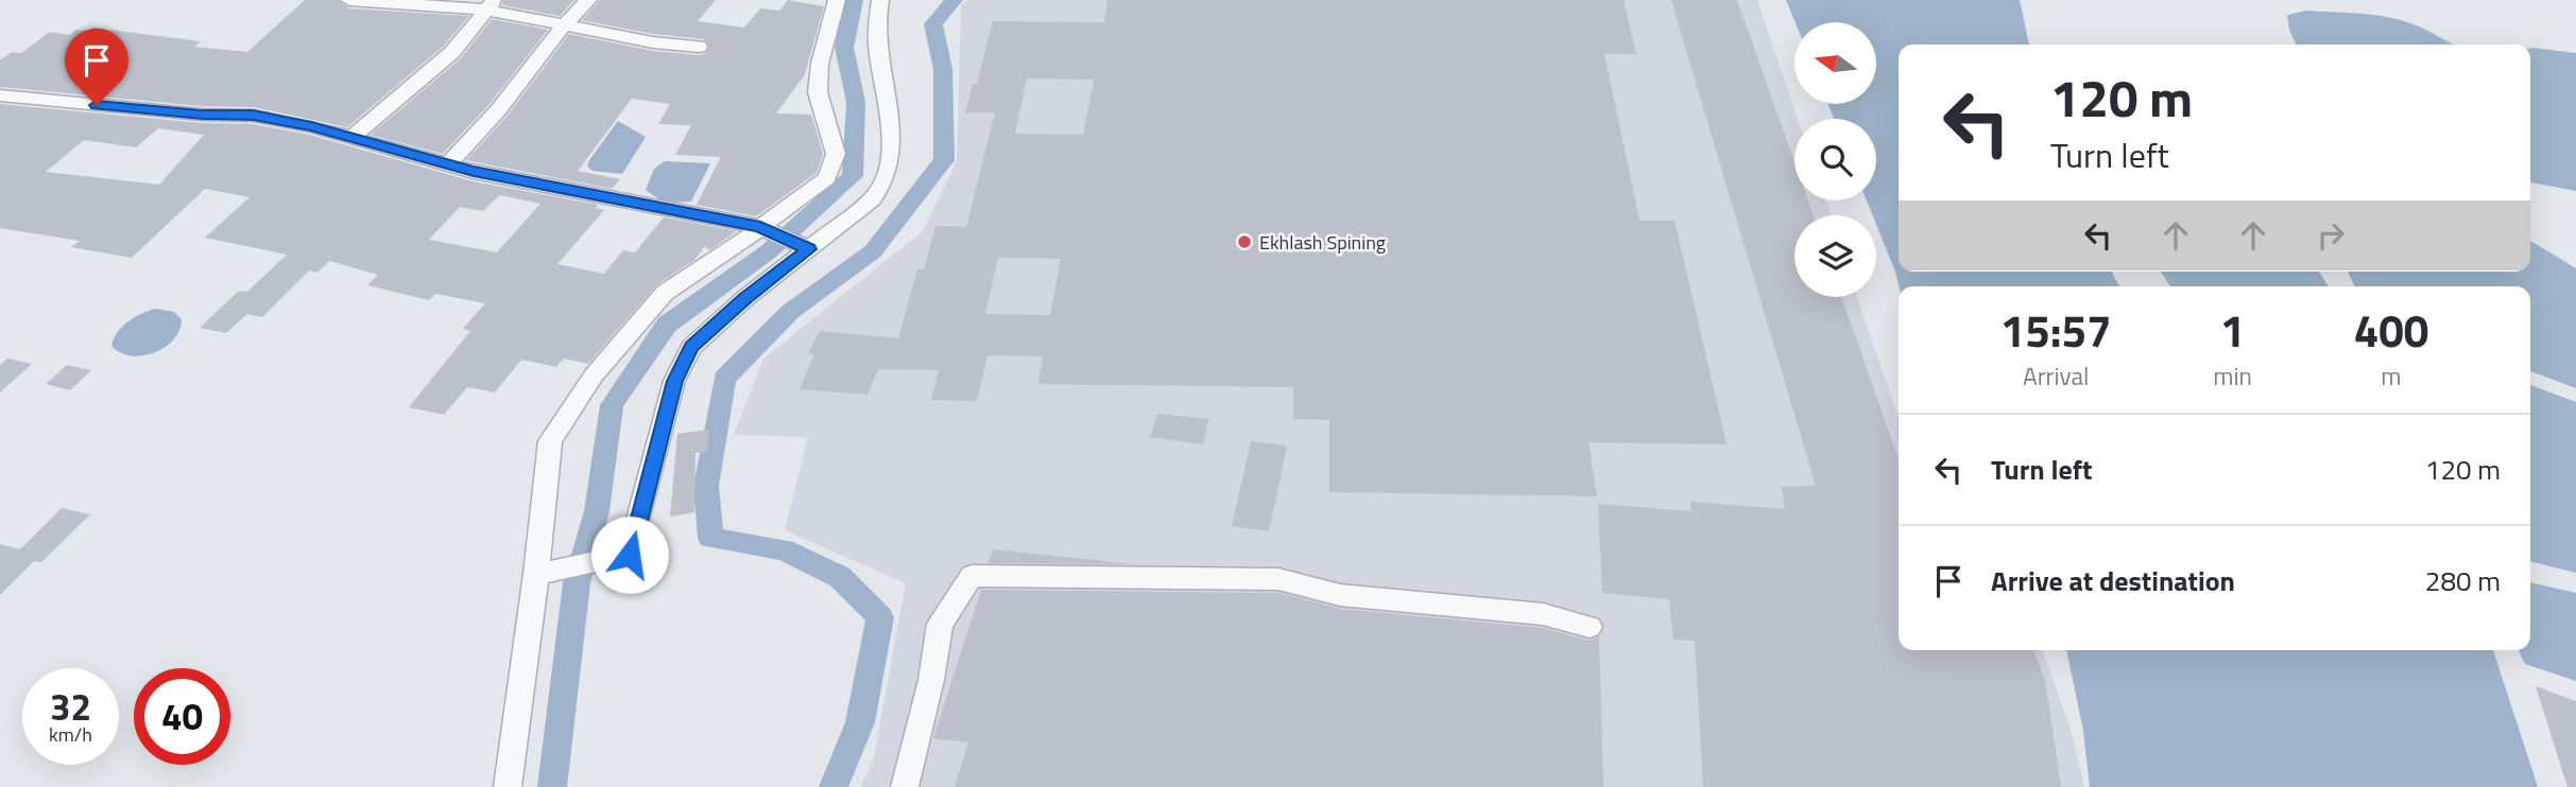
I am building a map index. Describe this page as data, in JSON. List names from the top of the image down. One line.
{"places":["Ekhlash Spining"],"north":"left","page":{"turn":["120 m","Turn left"],"eta":["15:57","Arrival","1","min","400","m"],"list":[{"name":"Turn left","value":"120 m"},{"name":"Arrive at destination","value":"280 m"}],"speed":"32 km/h","limit":"40"}}
